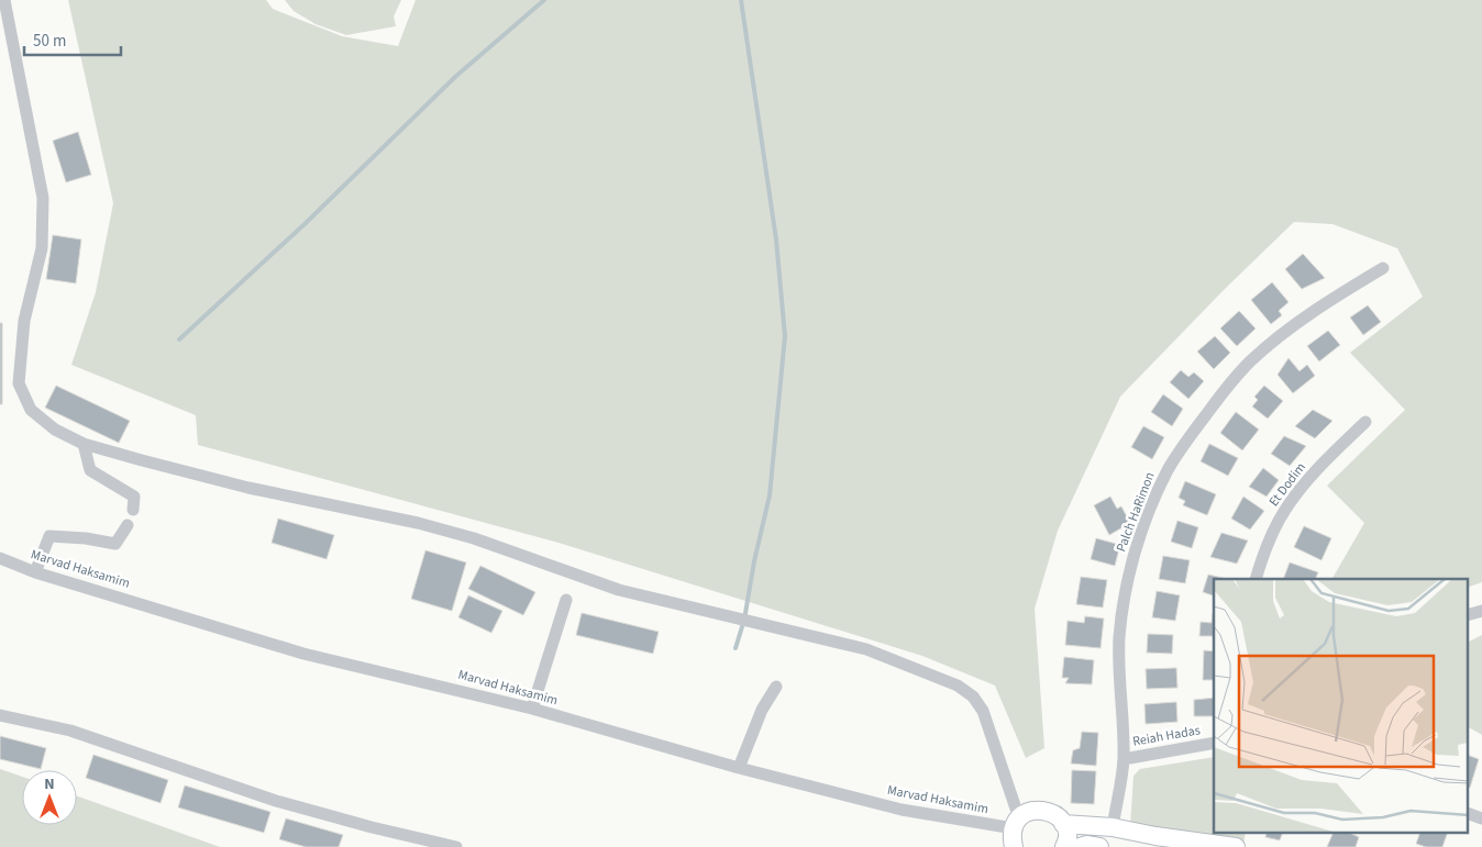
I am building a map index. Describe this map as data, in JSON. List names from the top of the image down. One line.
{"streets":{"street":["Et Dodim","Palch HaRimon","Marvad Haksamim","Reiah Hadas"]},"crossings":[["Palch HaRimon","Reiah Hadas"]],"scale_bar":"50 m","north":"top"}
